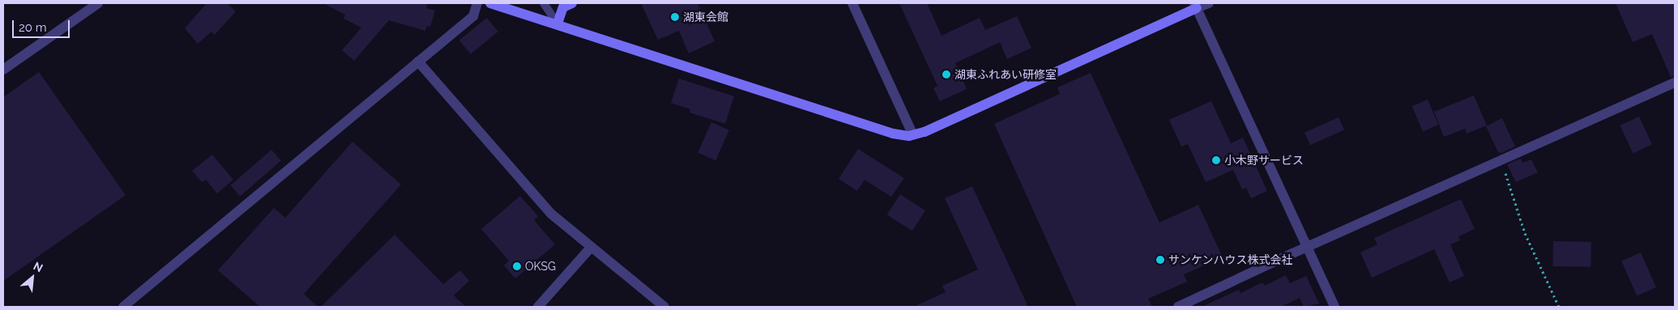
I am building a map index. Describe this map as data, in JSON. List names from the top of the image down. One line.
{"places":["湖東会館","湖東ふれあい研修室","小木野サービス","サンケンハウス株式会社","OKSG"],"scale_bar":"20 m","north":"top right"}
